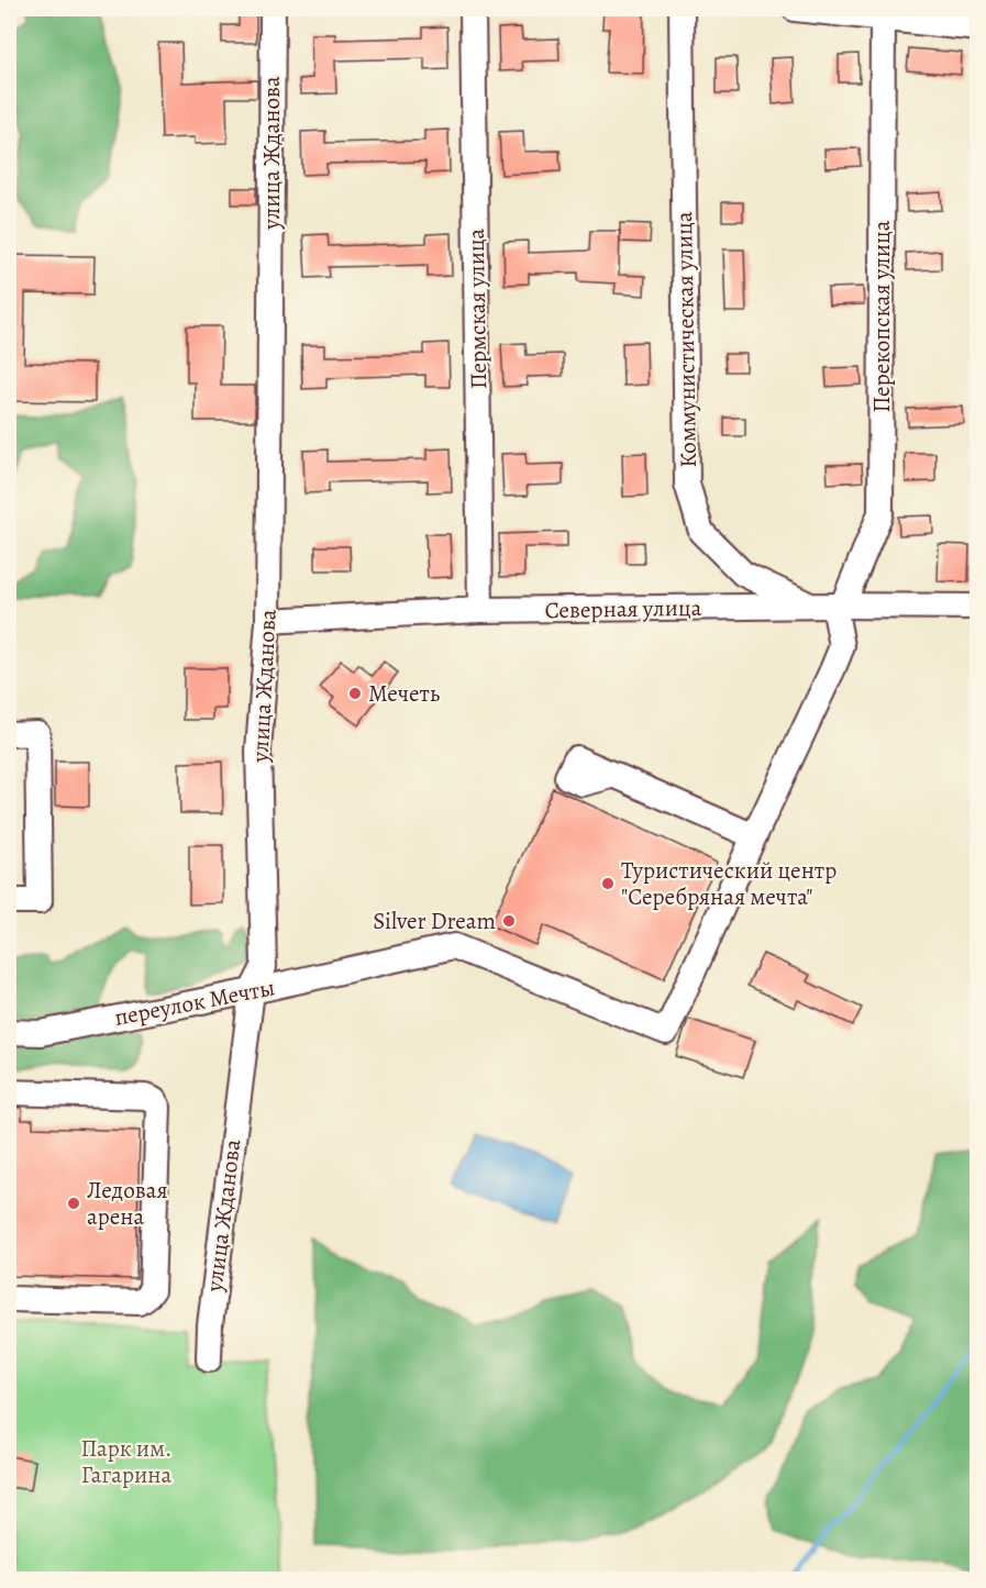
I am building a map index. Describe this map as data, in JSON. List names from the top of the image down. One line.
{"streets":{"street":["улица Жданова","Пермская улица","Перекопская улица","Коммунистическая улица","Северная улица","переулок Мечты"]},"crossings":[["улица Жданова","Северная улица"],["улица Жданова","переулок Мечты"],["Пермская улица","Северная улица"],["Перекопская улица","Коммунистическая улица"],["Перекопская улица","Северная улица"],["Коммунистическая улица","Северная улица"]],"parks":["Парк им. Гагарина"],"places":["Мечеть","Туристический центр \"Серебряная мечта\"","Silver Dream","Ледовая арена"]}
